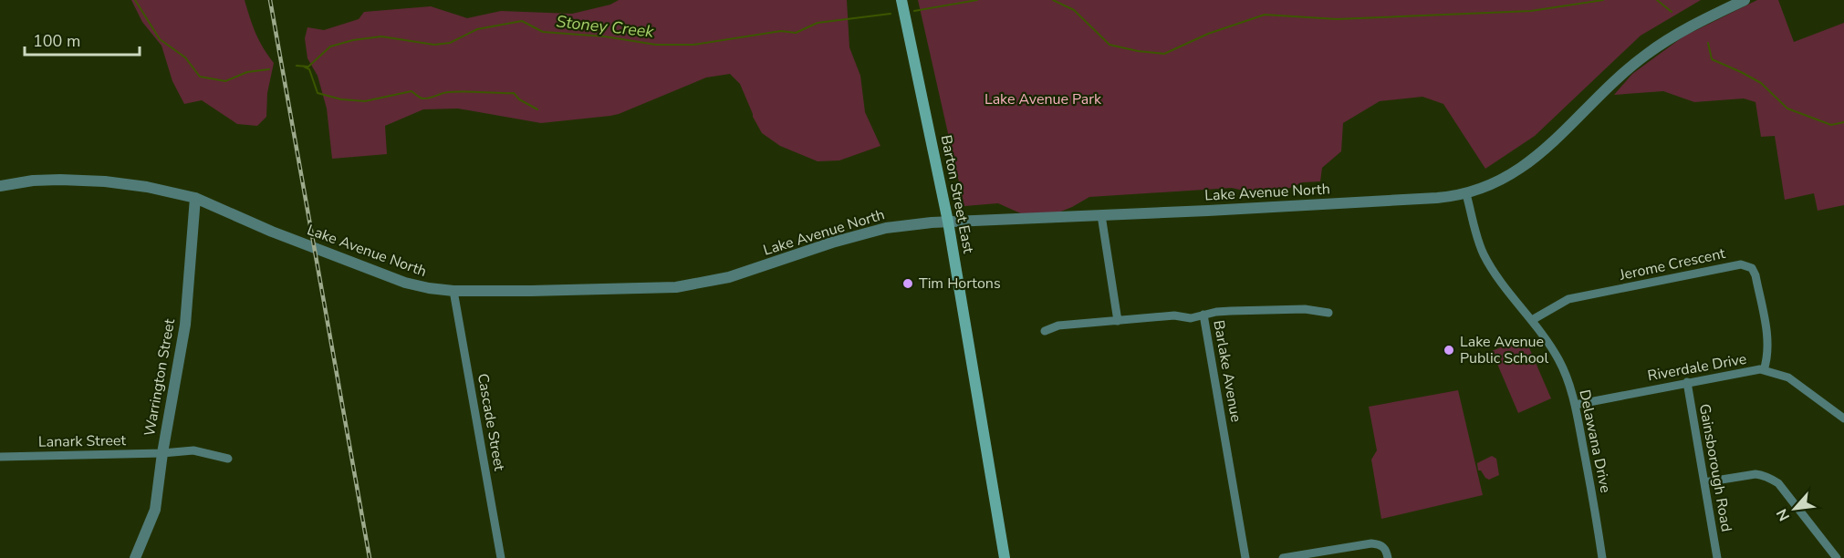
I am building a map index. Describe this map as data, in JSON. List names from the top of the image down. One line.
{"streets":{"main road":["Barton Street East"],"street":["Lake Avenue North","Jerome Crescent","Riverdale Drive","Barlake Avenue","Warrington Street","Cascade Street","Lanark Street","Delawana Drive","Gainsborough Road"]},"crossings":[["Lake Avenue North","Barton Street East"],["Lake Avenue North","Warrington Street"],["Lake Avenue North","Cascade Street"],["Lake Avenue North","Delawana Drive"],["Jerome Crescent","Riverdale Drive"],["Jerome Crescent","Delawana Drive"],["Riverdale Drive","Delawana Drive"],["Riverdale Drive","Gainsborough Road"],["Warrington Street","Lanark Street"]],"water":["Stoney Creek"],"parks":["Lake Avenue Park"],"places":["Tim Hortons","Lake Avenue Public School"],"scale_bar":"100 m","north":"bottom left"}
